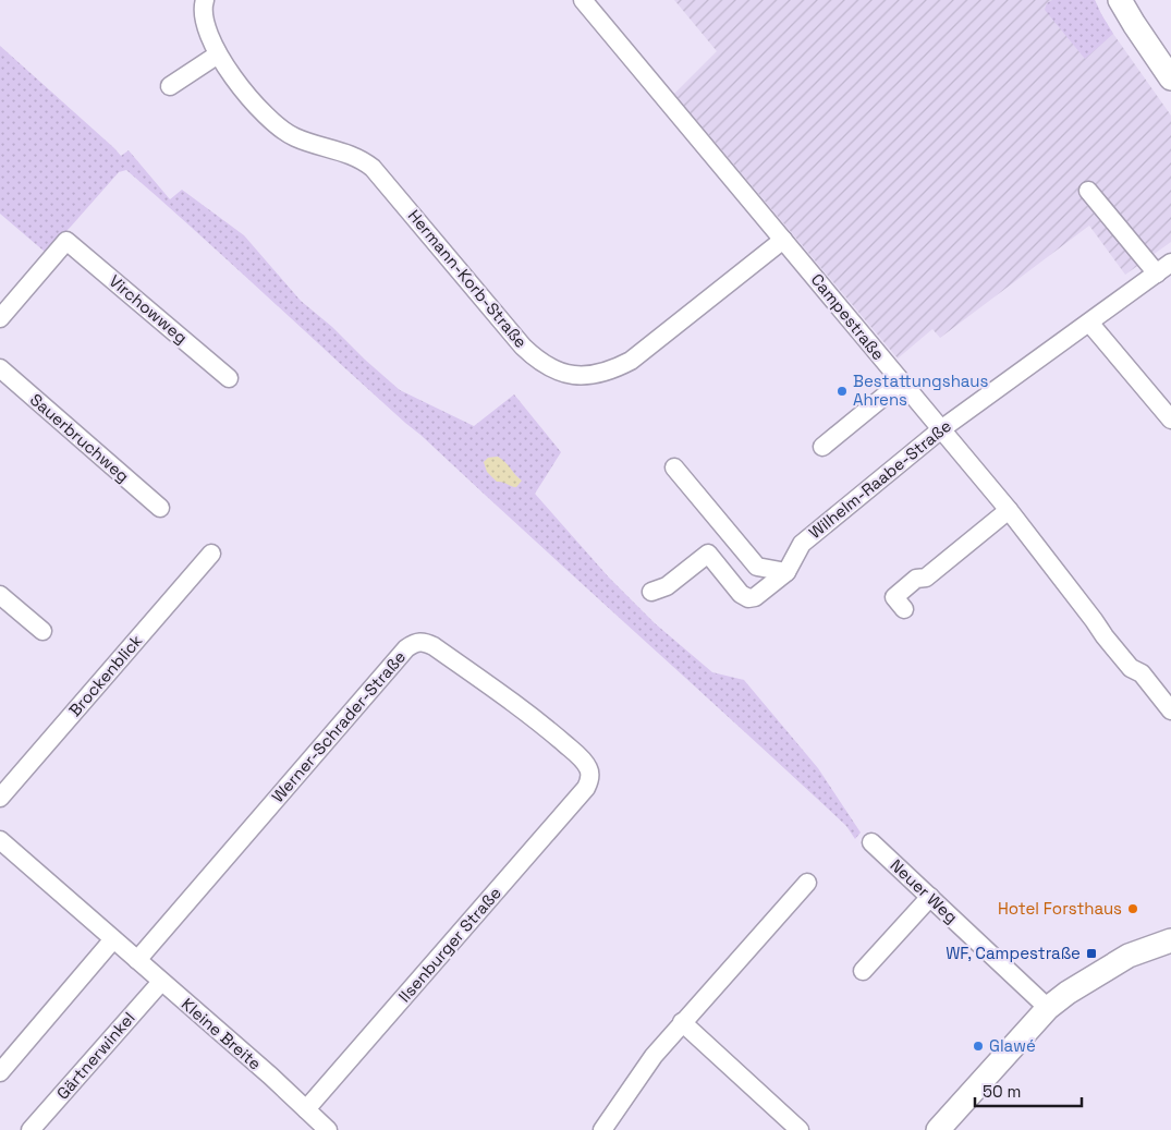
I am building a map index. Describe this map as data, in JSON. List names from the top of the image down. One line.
{"streets":{"street":["Hermann-Korb-Straße","Virchowweg","Campestraße","Sauerbruchweg","Wilhelm-Raabe-Straße","Brockenblick","Werner-Schrader-Straße","Neuer Weg","Ilsenburger Straße","Kleine Breite","Gärtnerwinkel"]},"crossings":[["Hermann-Korb-Straße","Campestraße"],["Campestraße","Wilhelm-Raabe-Straße"],["Werner-Schrader-Straße","Ilsenburger Straße"],["Werner-Schrader-Straße","Kleine Breite"],["Ilsenburger Straße","Kleine Breite"],["Kleine Breite","Gärtnerwinkel"]],"places":{"other":["Bestattungshaus Ahrens","Hotel Forsthaus","Glawé"],"transit":["WF, Campestraße"]},"scale_bar":"50 m"}
